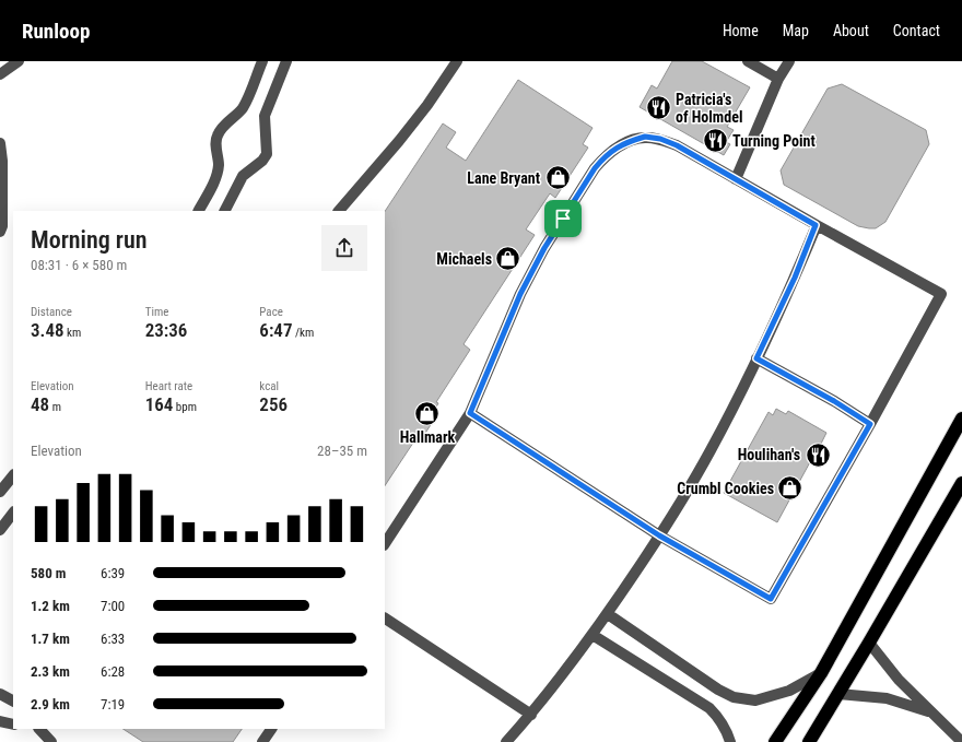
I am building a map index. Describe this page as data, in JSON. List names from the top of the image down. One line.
{"places":{"restaurant":["Patricia's of Holmdel","Turning Point","Houlihan's"],"shop":["Lane Bryant","Michaels","Hallmark","Crumbl Cookies"]},"page":{"header":"Runloop","nav":["Home","Map","About","Contact"],"heading":["Morning run","08:31 · 6 × 580 m"],"stats":[["Distance","3.48 km"],["Time","23:36"],["Pace","6:47 /km"],["Elevation","48 m"],["Heart rate","164 bpm"],["kcal","256"]],"chart":["Elevation","28–35 m"],"list":[{"name":"580 m","note":"6:39"},{"name":"1.2 km","note":"7:00"},{"name":"1.7 km","note":"6:33"},{"name":"2.3 km","note":"6:28"},{"name":"2.9 km","note":"7:19"}]}}
